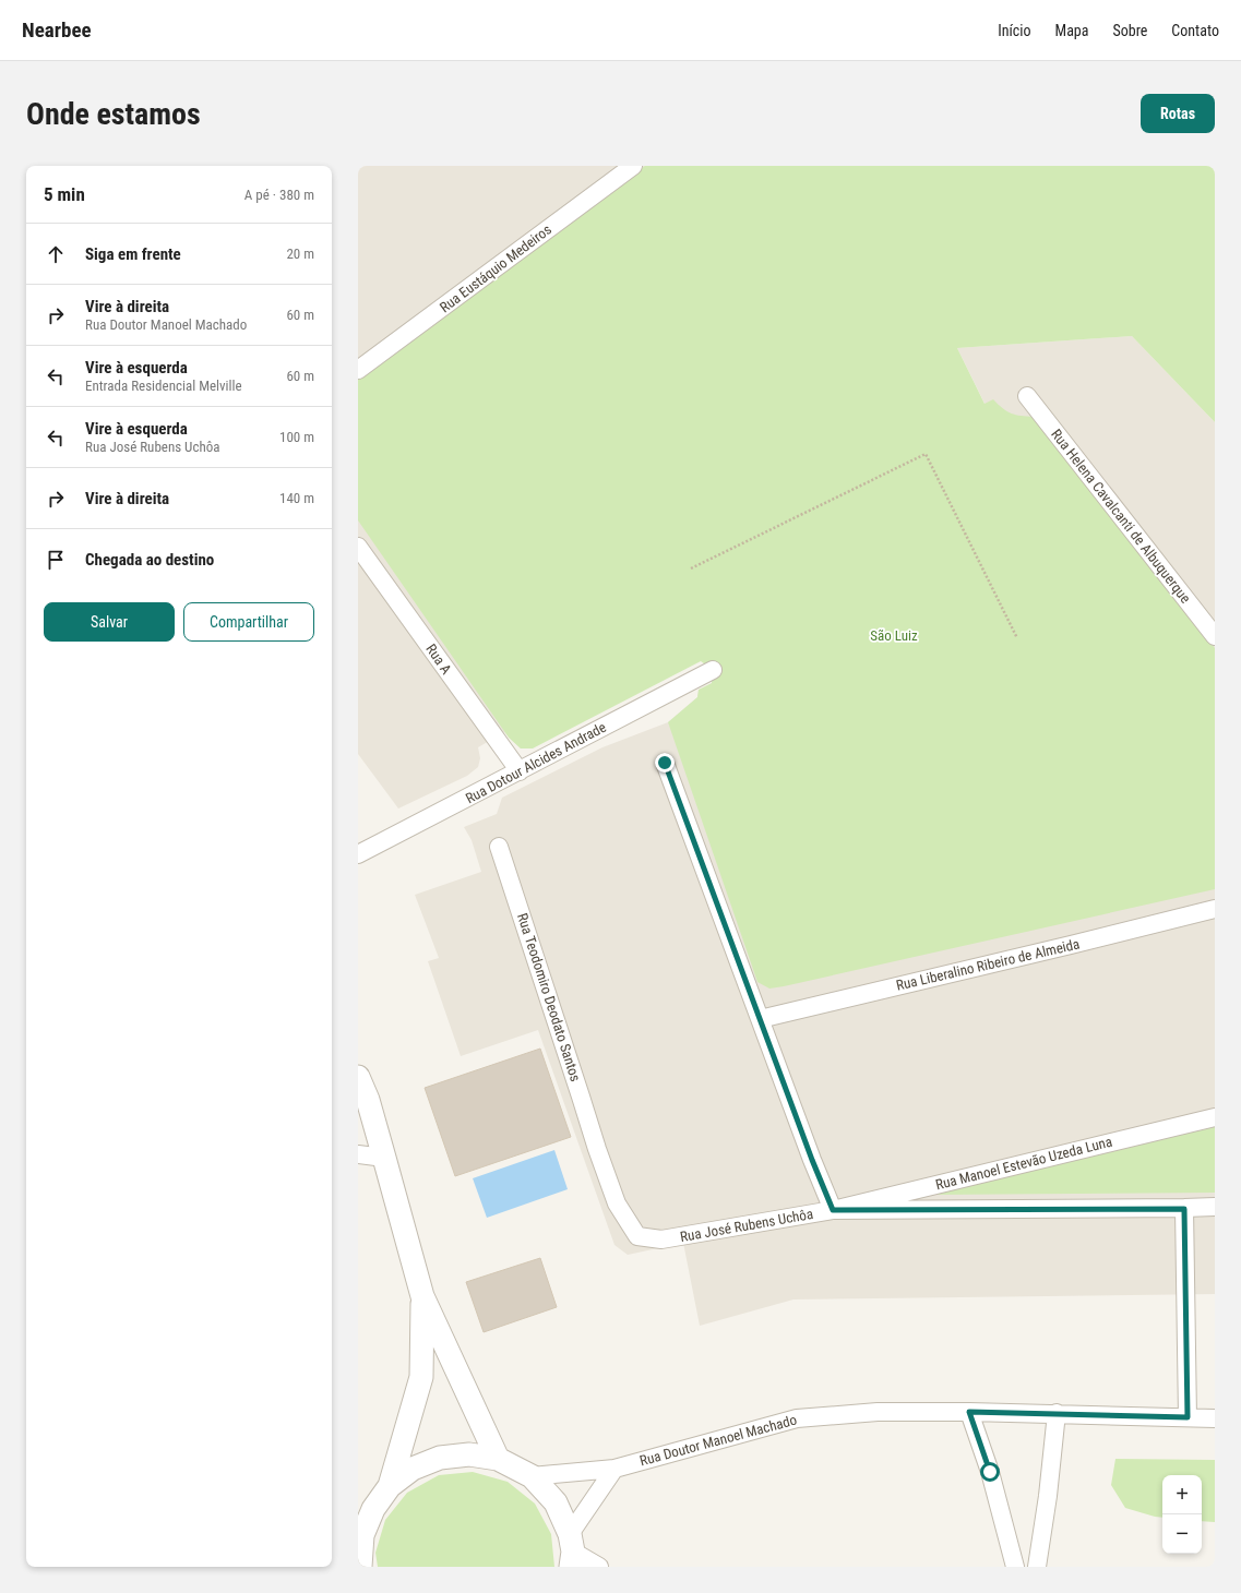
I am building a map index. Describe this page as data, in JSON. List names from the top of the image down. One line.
{"streets":{"street":["Rua Eustáquio Medeiros","Rua Helena Cavalcanti de Albuquerque","Rua A","Rua Dotour Alcides Andrade","Rua Liberalino Ribeiro de Almeida","Rua Teodomiro Deodato Santos","Rua Manoel Estevão Uzeda Luna","Rua José Rubens Uchôa","Rua Doutor Manoel Machado"]},"crossings":[["Rua A","Rua Dotour Alcides Andrade"],["Rua Teodomiro Deodato Santos","Rua José Rubens Uchôa"],["Rua Manoel Estevão Uzeda Luna","Rua José Rubens Uchôa"]],"parks":["São Luiz"],"page":{"header":"Nearbee","nav":["Início","Mapa","Sobre","Contato"],"buttons":["Rotas",["Salvar","Compartilhar"]],"title":"Onde estamos","heading":["5 min","A pé · 380 m"],"list":[["Siga em frente","20 m"],["Vire à direita","Rua Doutor Manoel Machado","60 m"],["Vire à esquerda","Entrada Residencial Melville","60 m"],["Vire à esquerda","Rua José Rubens Uchôa","100 m"],["Vire à direita","140 m"],"Chegada ao destino"],"map_buttons":["+","−"]}}
